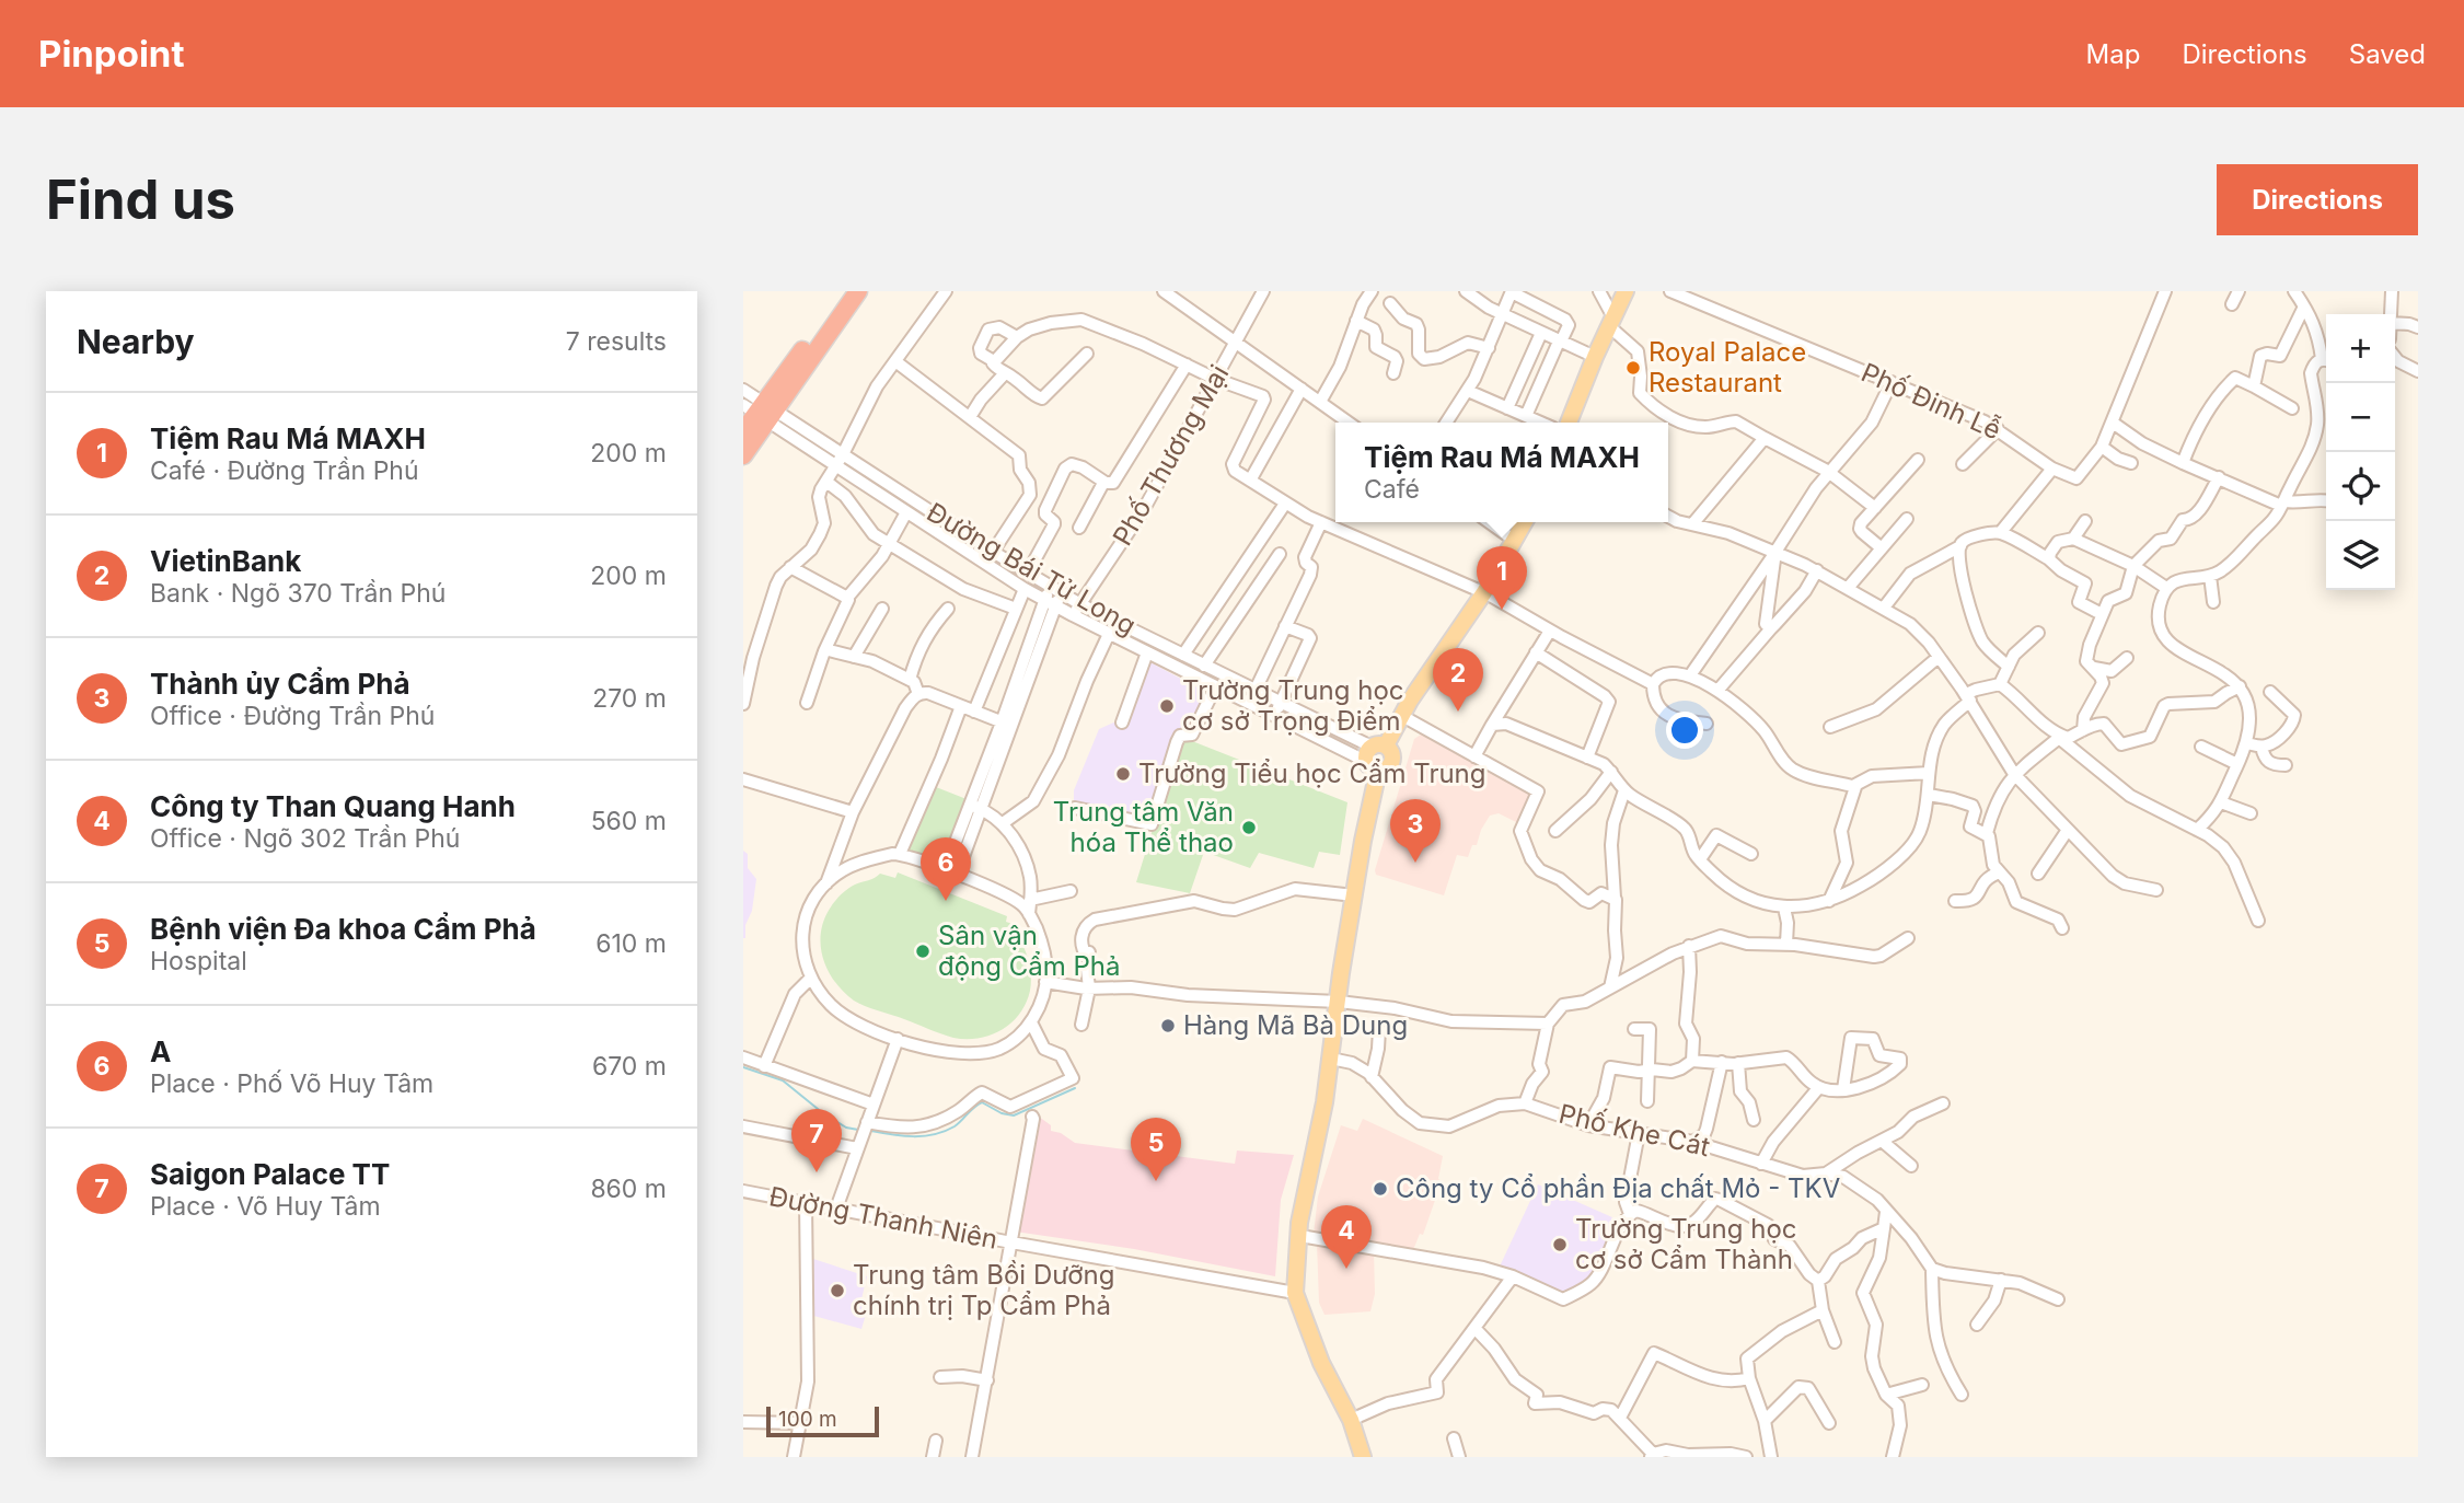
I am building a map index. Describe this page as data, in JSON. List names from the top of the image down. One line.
{"streets":{"street":["Phố Đinh Lễ","Phố Thương Mại","Đường Bái Tử Long","Phố Khe Cát","Đường Thanh Niên"]},"crossings":[["Phố Thương Mại","Đường Bái Tử Long"]],"places":["Royal Palace Restaurant","Trường Trung học cơ sở Trọng Điểm","Trường Tiểu học Cẩm Trung","Trung tâm Văn hóa Thể thao","Sân vận động Cẩm Phả","Hàng Mã Bà Dung","Công ty Cổ phần Địa chất Mỏ - TKV","Trường Trung học cơ sở Cẩm Thành","Trung tâm Bồi Dưỡng chính trị Tp Cẩm Phả"],"scale_bar":"100 m","page":{"header":"Pinpoint","nav":["Map","Directions","Saved"],"buttons":"Directions","title":"Find us","heading":["Nearby","7 results"],"map_buttons":["+","−"],"list":[{"mark":"1","name":"Tiệm Rau Má MAXH","note":"Café · Đường Trần Phú","value":"200 m"},{"mark":"2","name":"VietinBank","note":"Bank · Ngõ 370 Trần Phú","value":"200 m"},{"mark":"3","name":"Thành ủy Cẩm Phả","note":"Office · Đường Trần Phú","value":"270 m"},{"mark":"4","name":"Công ty Than Quang Hanh","note":"Office · Ngõ 302 Trần Phú","value":"560 m"},{"mark":"5","name":"Bệnh viện Đa khoa Cẩm Phả","note":"Hospital","value":"610 m"},{"mark":"6","name":"A","note":"Place · Phố Võ Huy Tâm","value":"670 m"},{"mark":"7","name":"Saigon Palace TT","note":"Place · Võ Huy Tâm","value":"860 m"}],"popup":["Tiệm Rau Má MAXH","Café"],"pins":["1","2","3","6","7","5","4"],"scale":"100 m"}}
